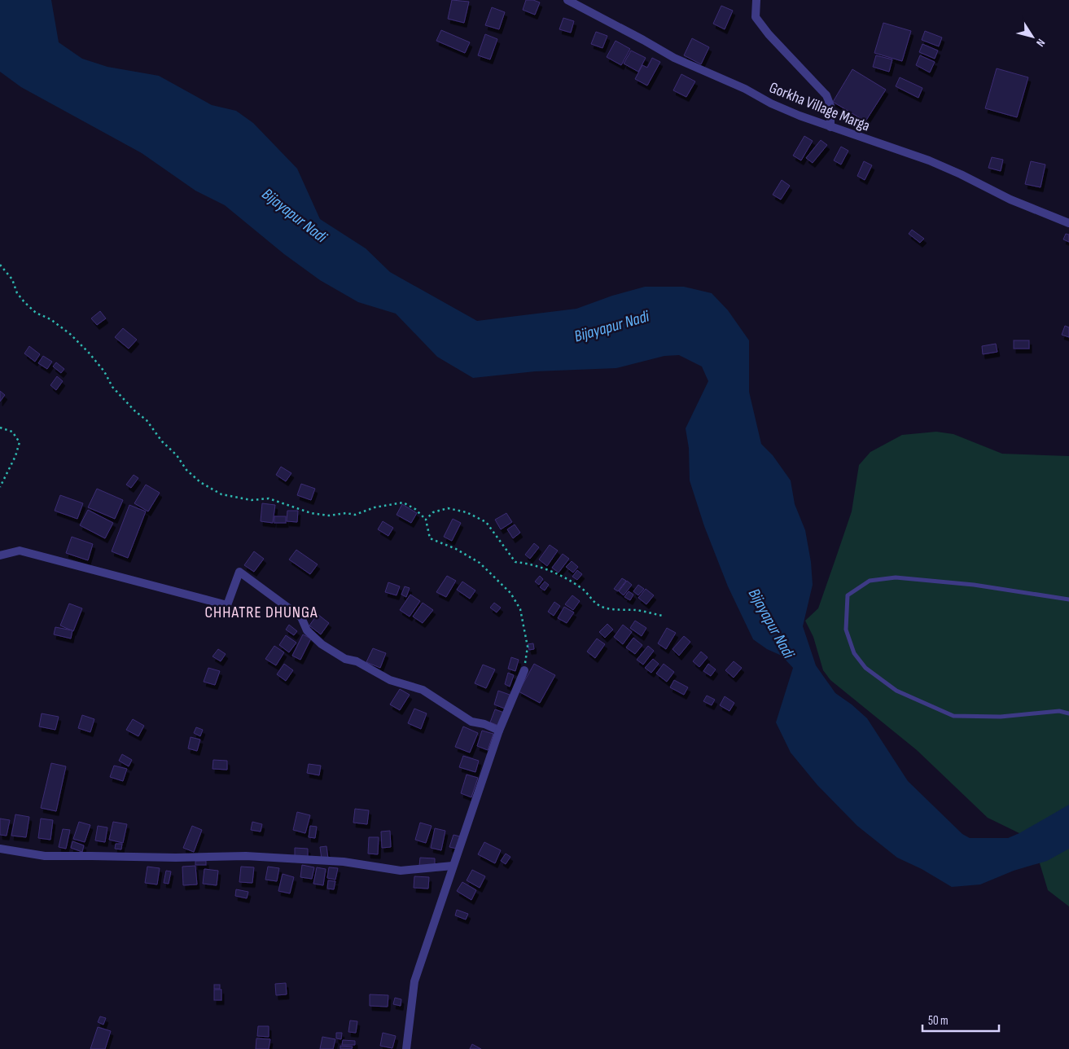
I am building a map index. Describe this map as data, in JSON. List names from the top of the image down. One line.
{"streets":{"street":["Gorkha Village Marga"]},"districts":["CHHATRE DHUNGA"],"water":["Bijayapur Nadi"],"scale_bar":"50 m","north":"bottom right"}
